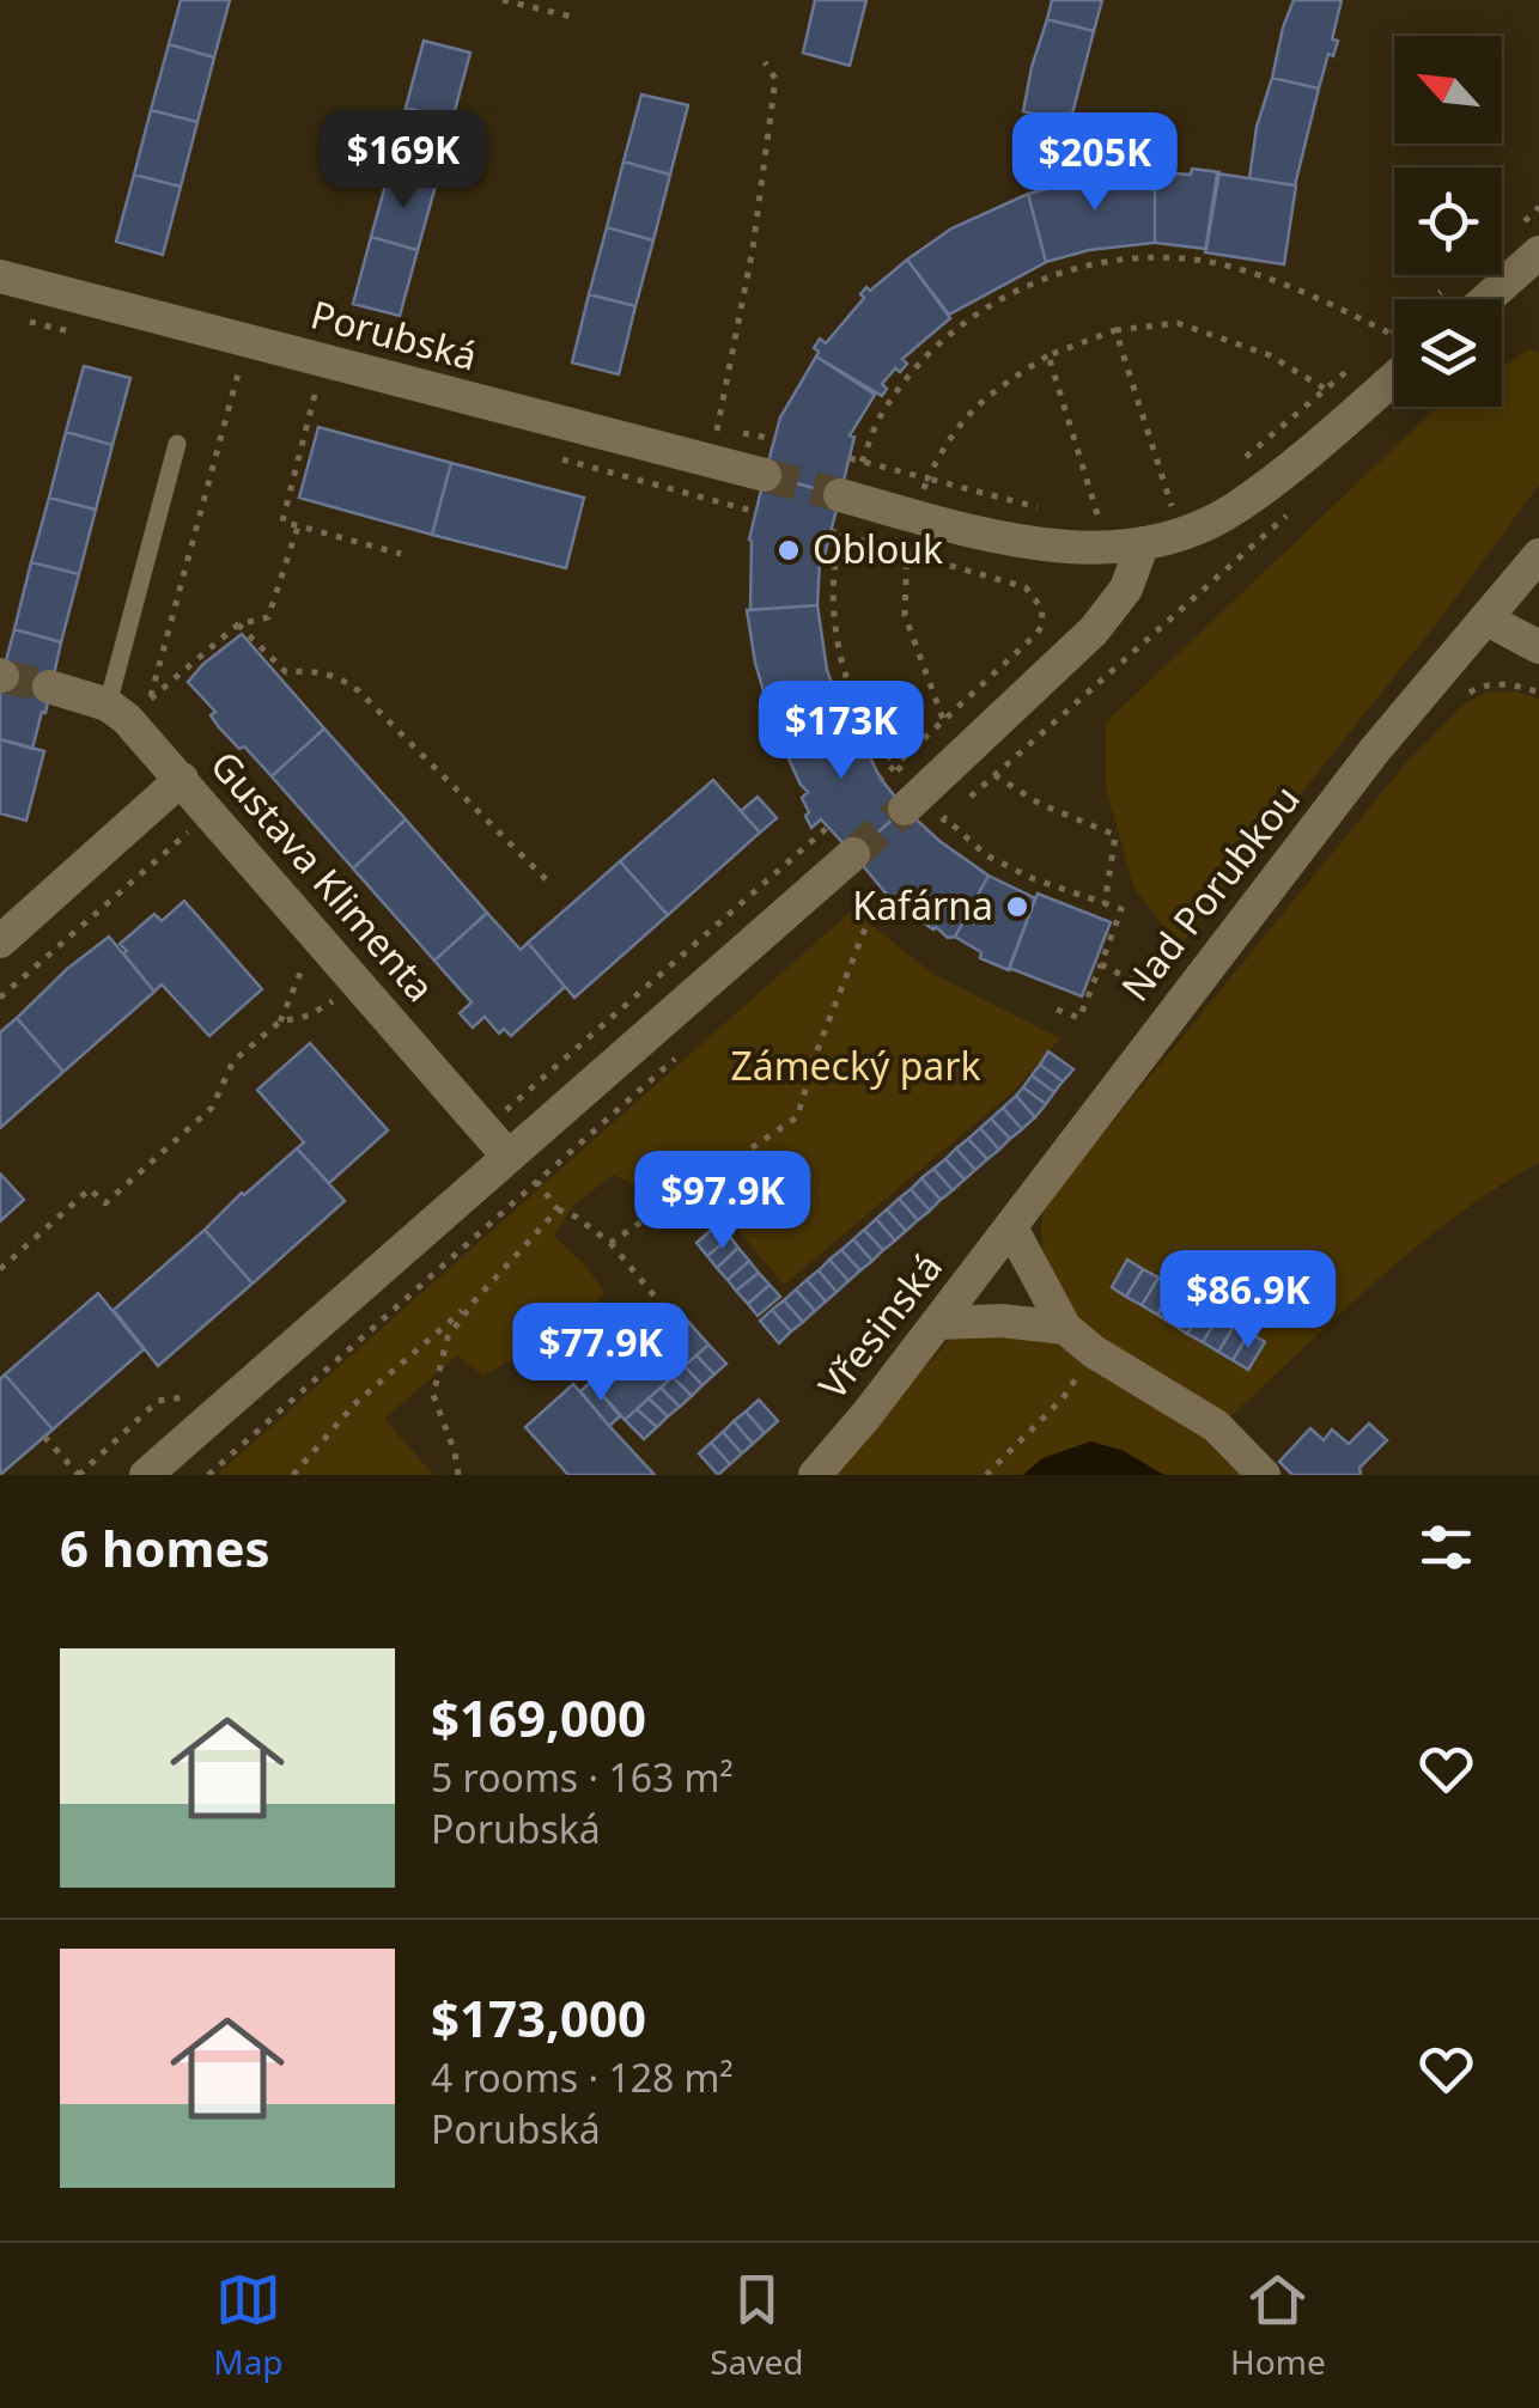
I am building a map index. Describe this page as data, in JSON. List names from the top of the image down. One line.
{"streets":{"street":["Porubská","Gustava Klimenta","Nad Porubkou","Vřesinská"]},"crossings":[["Nad Porubkou","Vřesinská"]],"parks":["Zámecký park"],"places":["Oblouk","Kafárna"],"north":"top left","page":{"price":["$169K","$205K","$173K","$97.9K","$86.9K","$77.9K"],"heading":"6 homes","list":[{"name":"$169,000","note":"5 rooms · 163 m² · Porubská"},{"name":"$173,000","note":"4 rooms · 128 m² · Porubská"}],"tabs":["Map","Saved","Home"]}}
